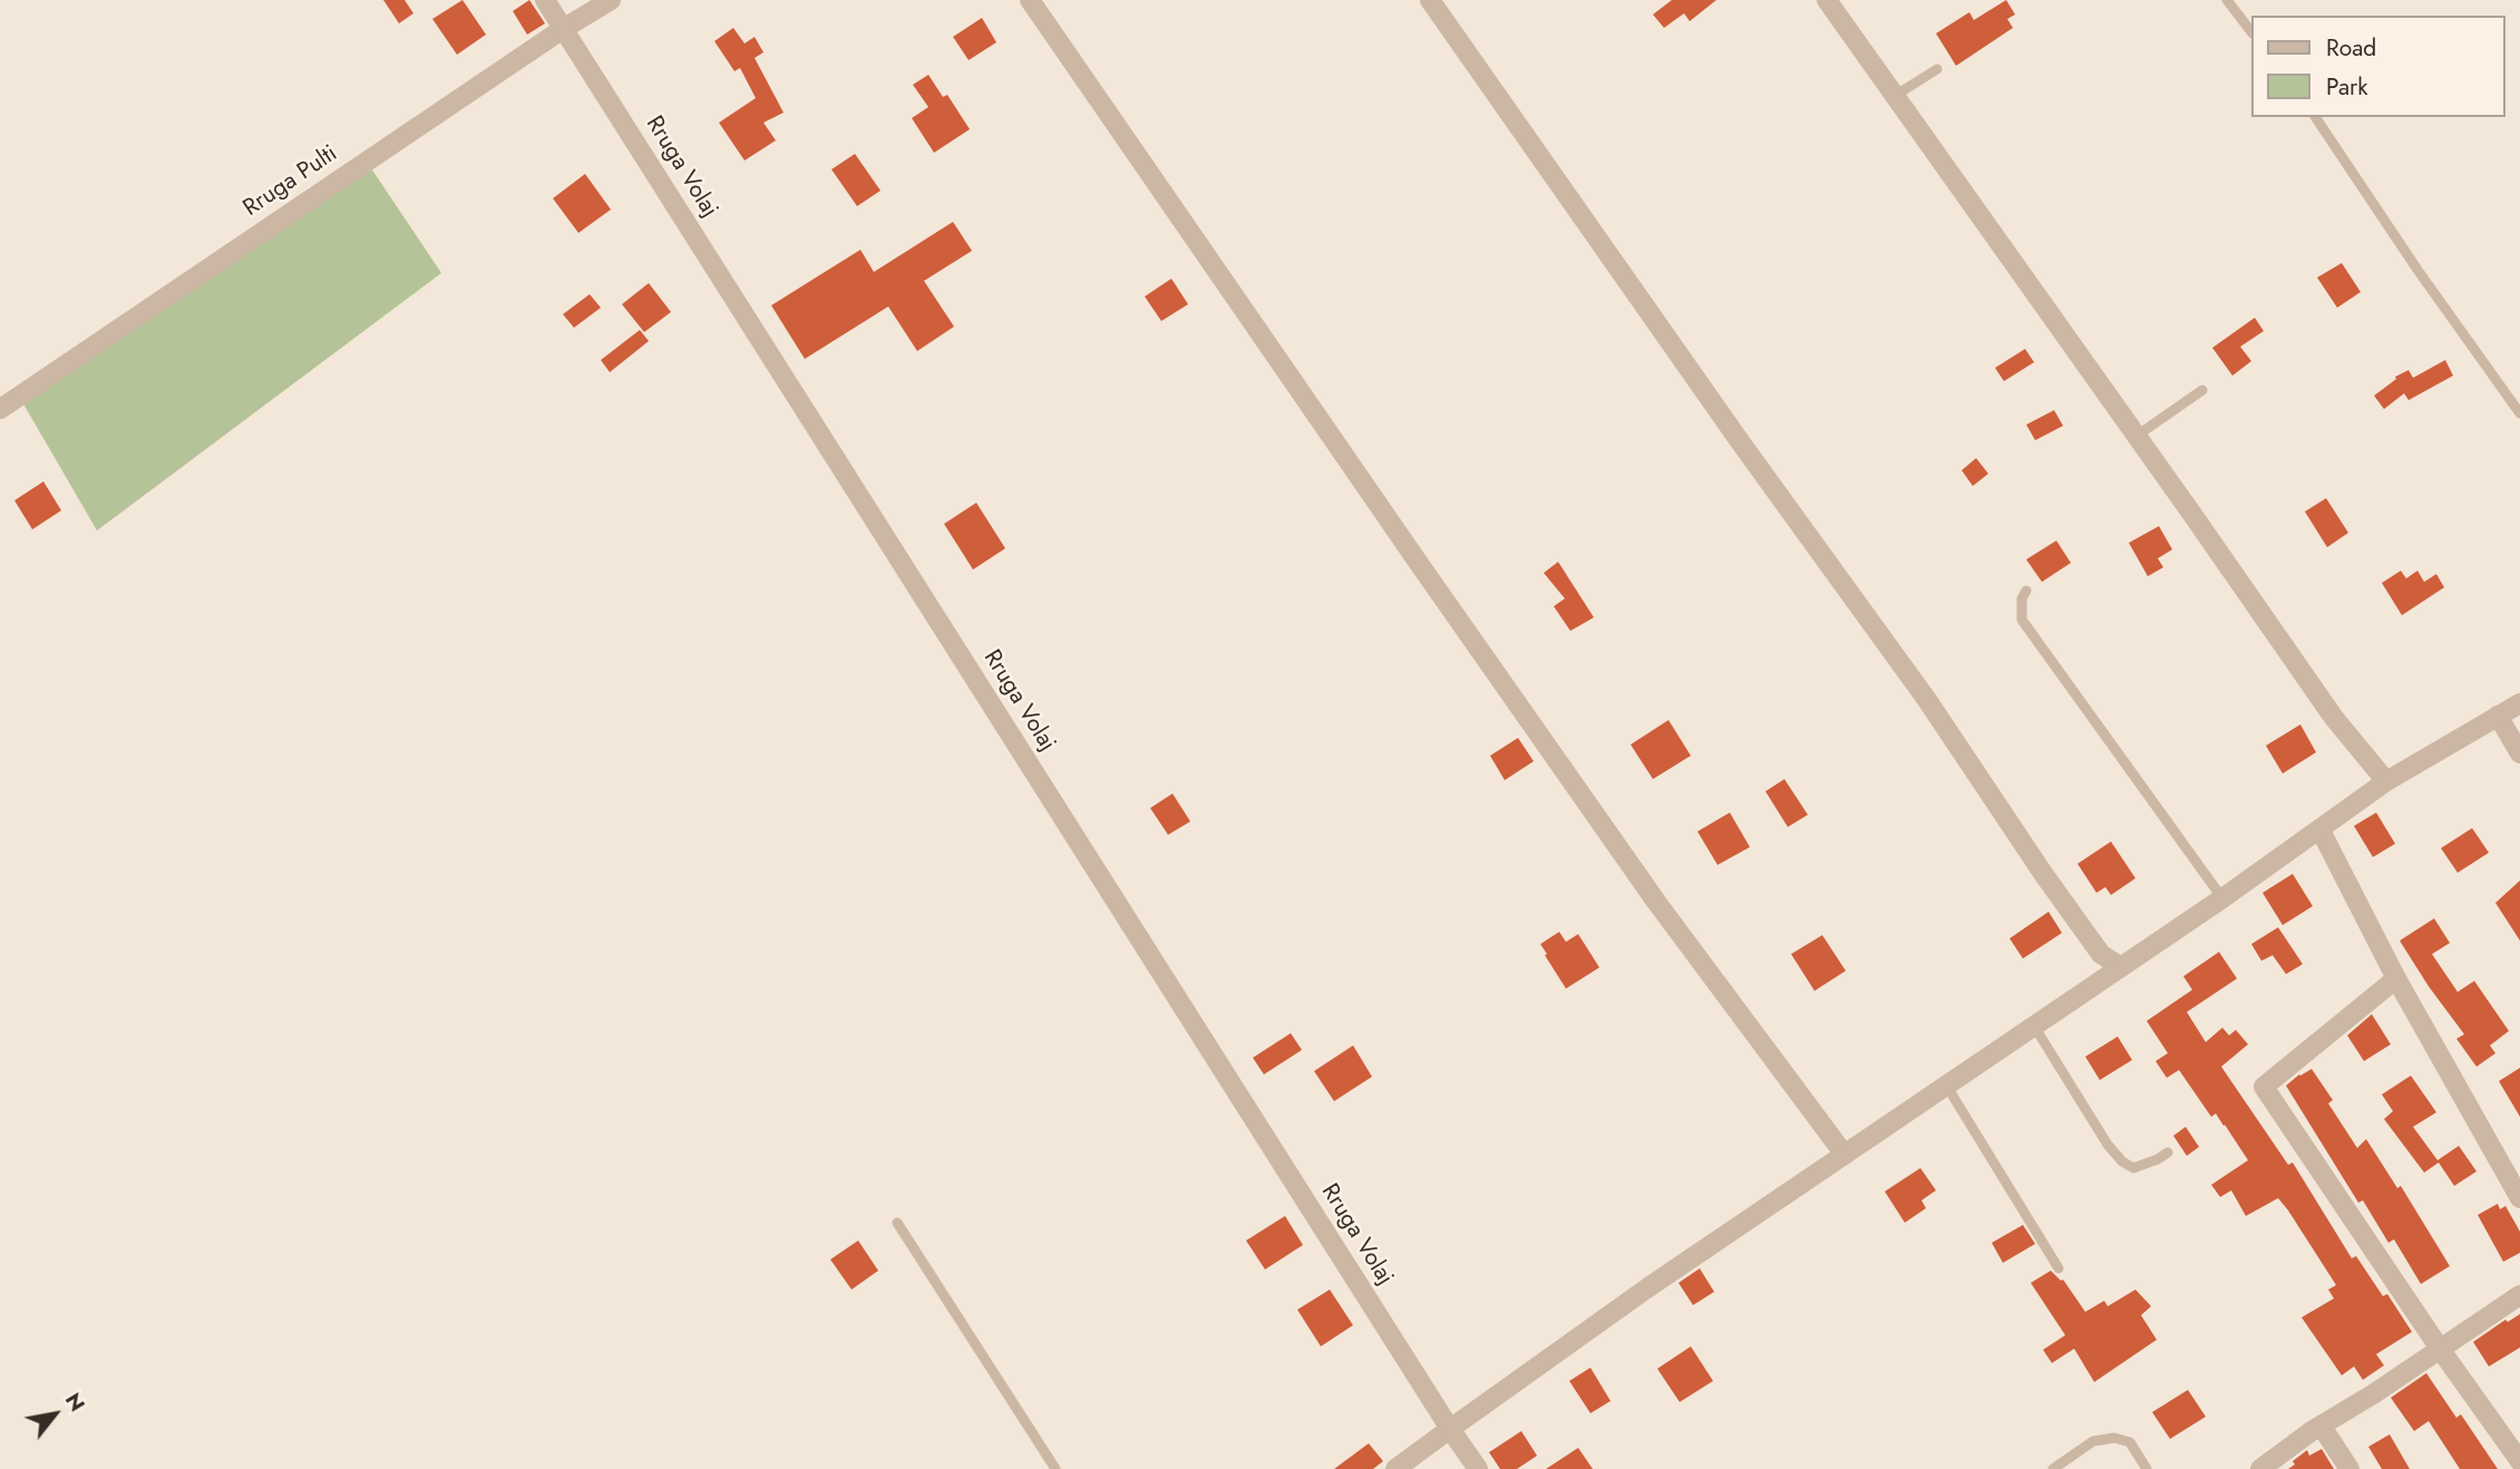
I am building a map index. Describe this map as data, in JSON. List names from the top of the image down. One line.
{"streets":{"street":["Rruga Volaj","Rruga Pulti"]},"crossings":[["Rruga Volaj","Rruga Pulti"]],"legend":["Road","Park"],"north":"top right"}
